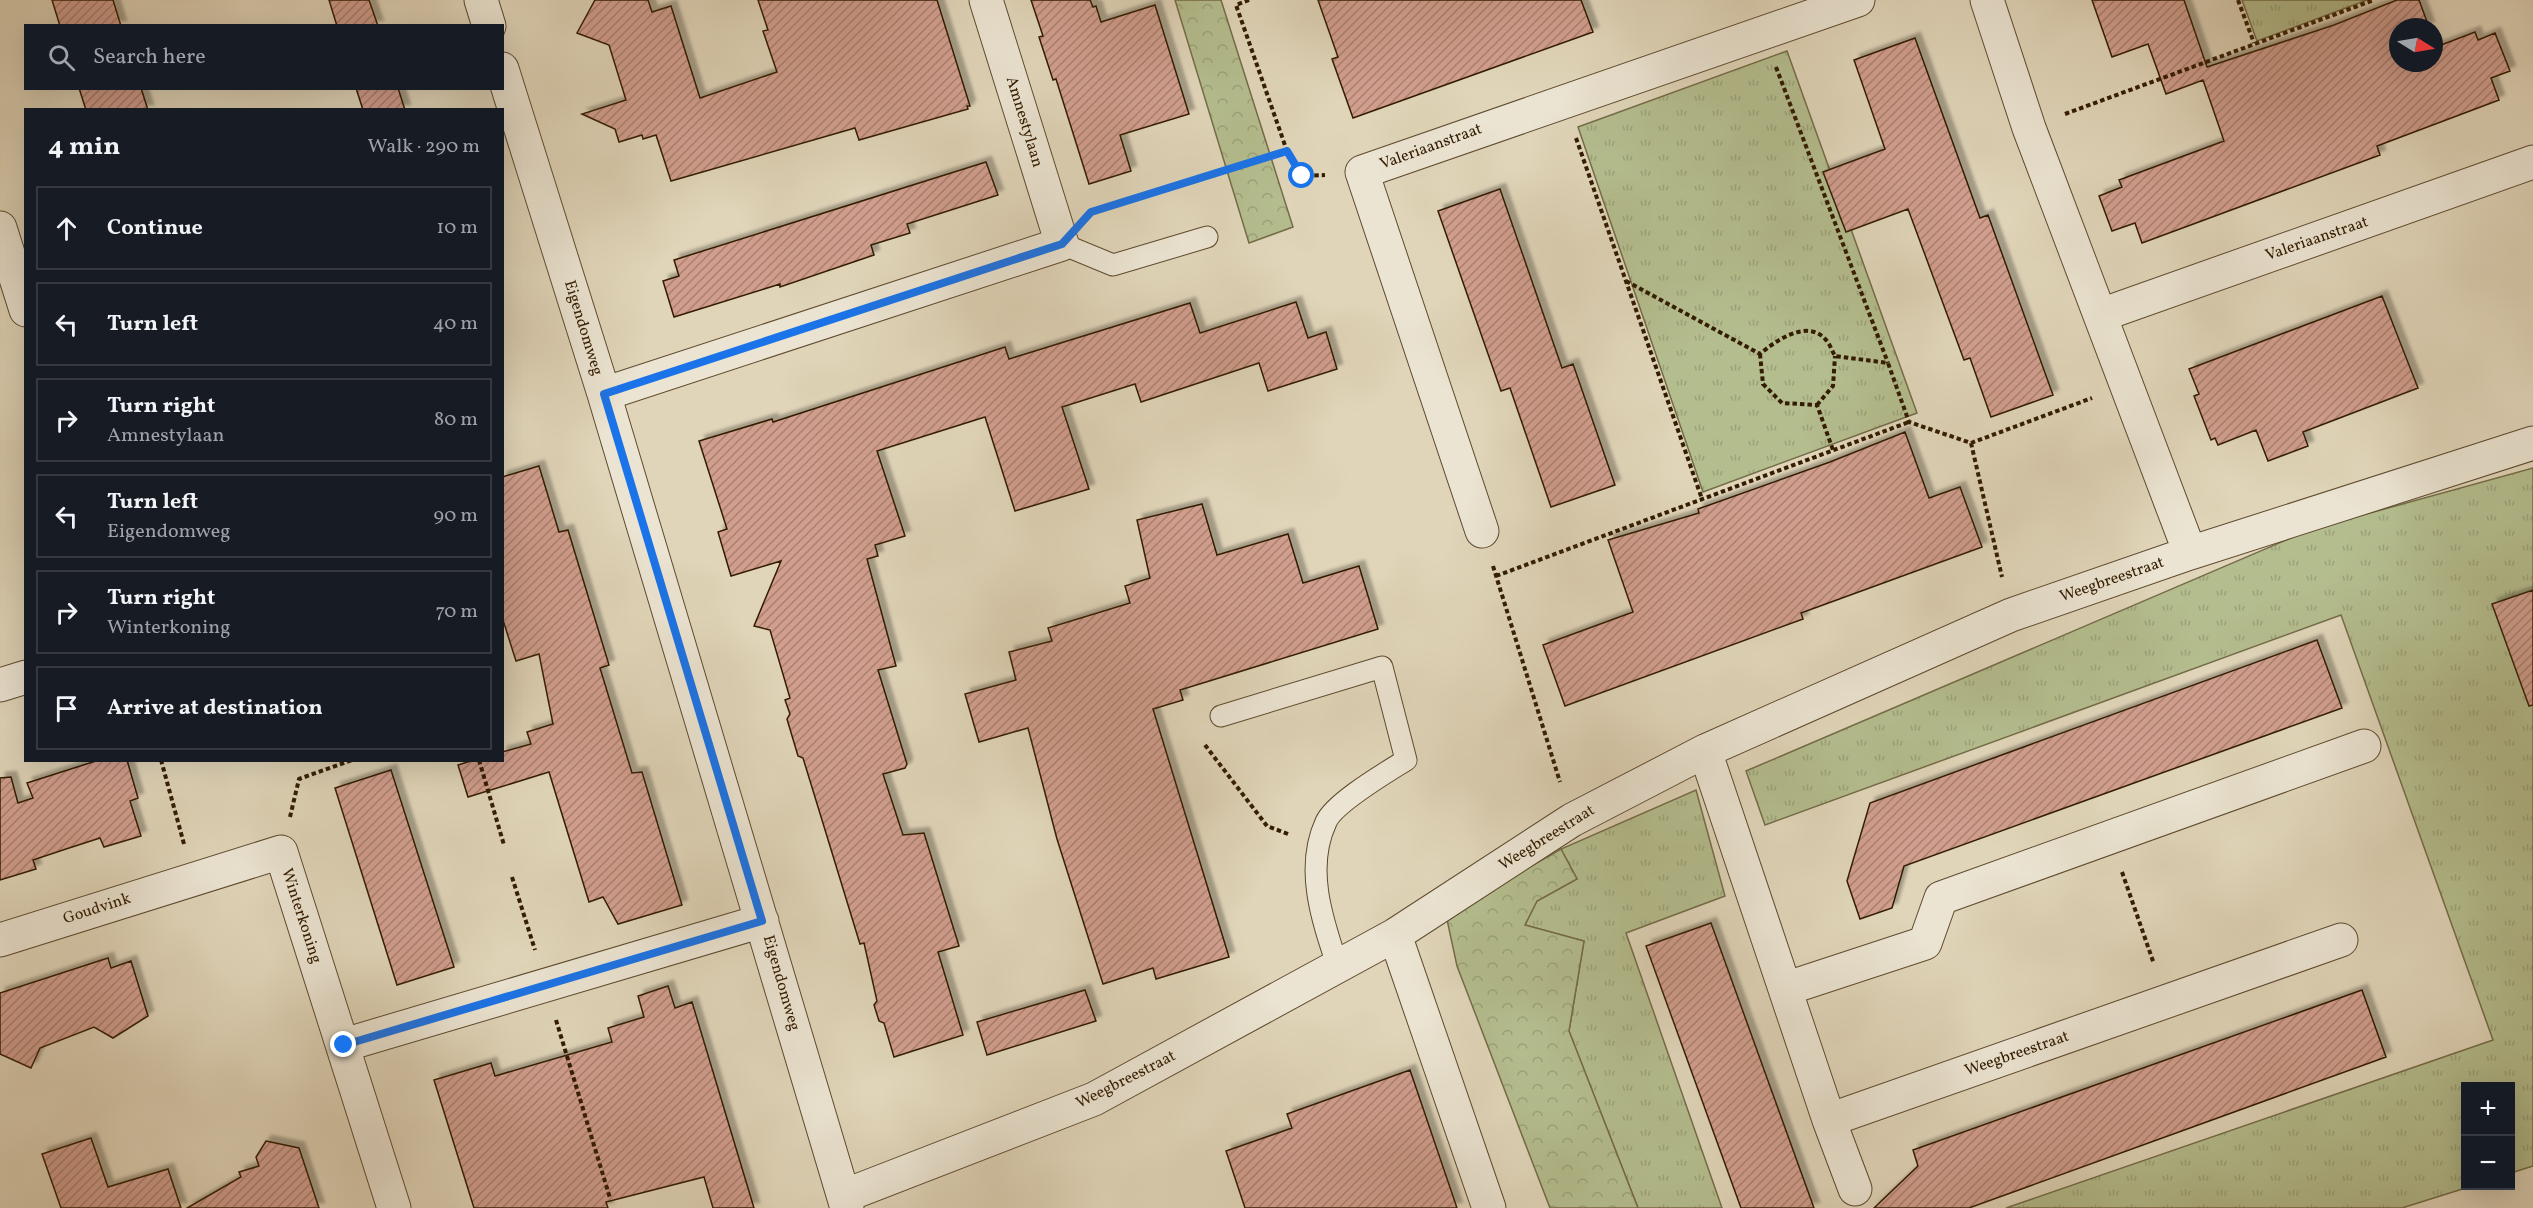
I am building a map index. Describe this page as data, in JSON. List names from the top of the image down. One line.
{"streets":{"street":["Amnestylaan","Valeriaanstraat","Eigendomweg","Weegbreestraat","Goudvink","Winterkoning"]},"crossings":[["Eigendomweg","Weegbreestraat"],["Goudvink","Winterkoning"]],"north":"right","page":{"search":"Search here","heading":["4 min","Walk · 290 m"],"list":[["Continue","10 m"],["Turn left","40 m"],["Turn right","Amnestylaan","80 m"],["Turn left","Eigendomweg","90 m"],["Turn right","Winterkoning","70 m"],"Arrive at destination"],"map_buttons":["+","−"]}}
